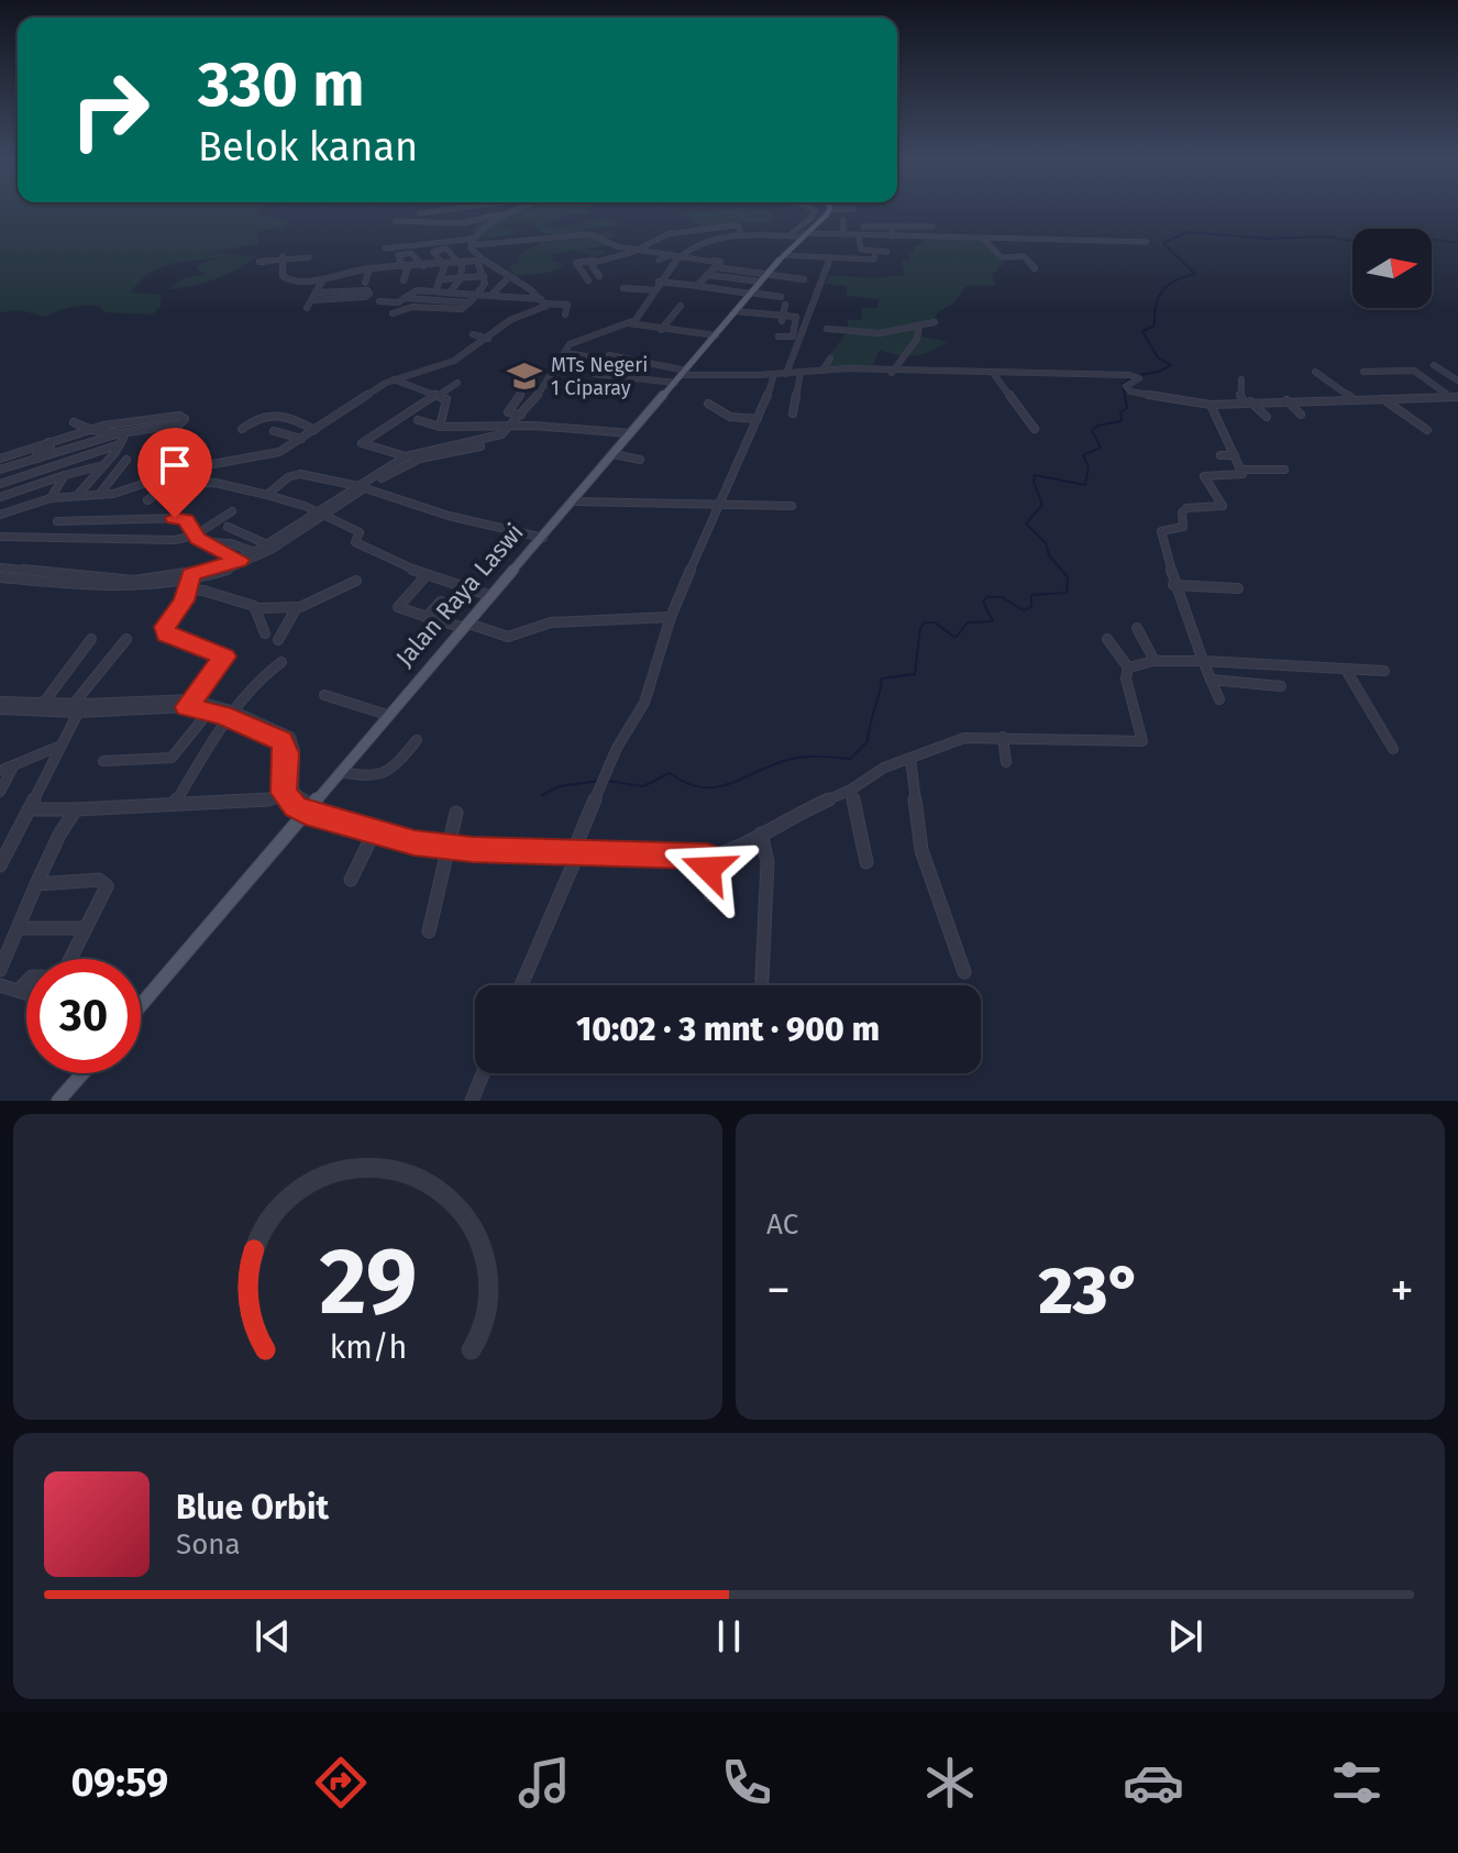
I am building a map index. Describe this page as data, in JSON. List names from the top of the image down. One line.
{"streets":{"main road":["Jalan Raya Laswi"]},"places":{"school or university":["MTs Negeri 1 Ciparay"]},"north":"right","page":{"turn":["330 m","Belok kanan"],"limit":"30","trip":"10:02 · 3 mnt · 900 m","tile":"AC","heat":["−","23°","+"],"song":["Blue Orbit","Sona"],"tabs":"09:59","gauge":["29","km/h"]}}
